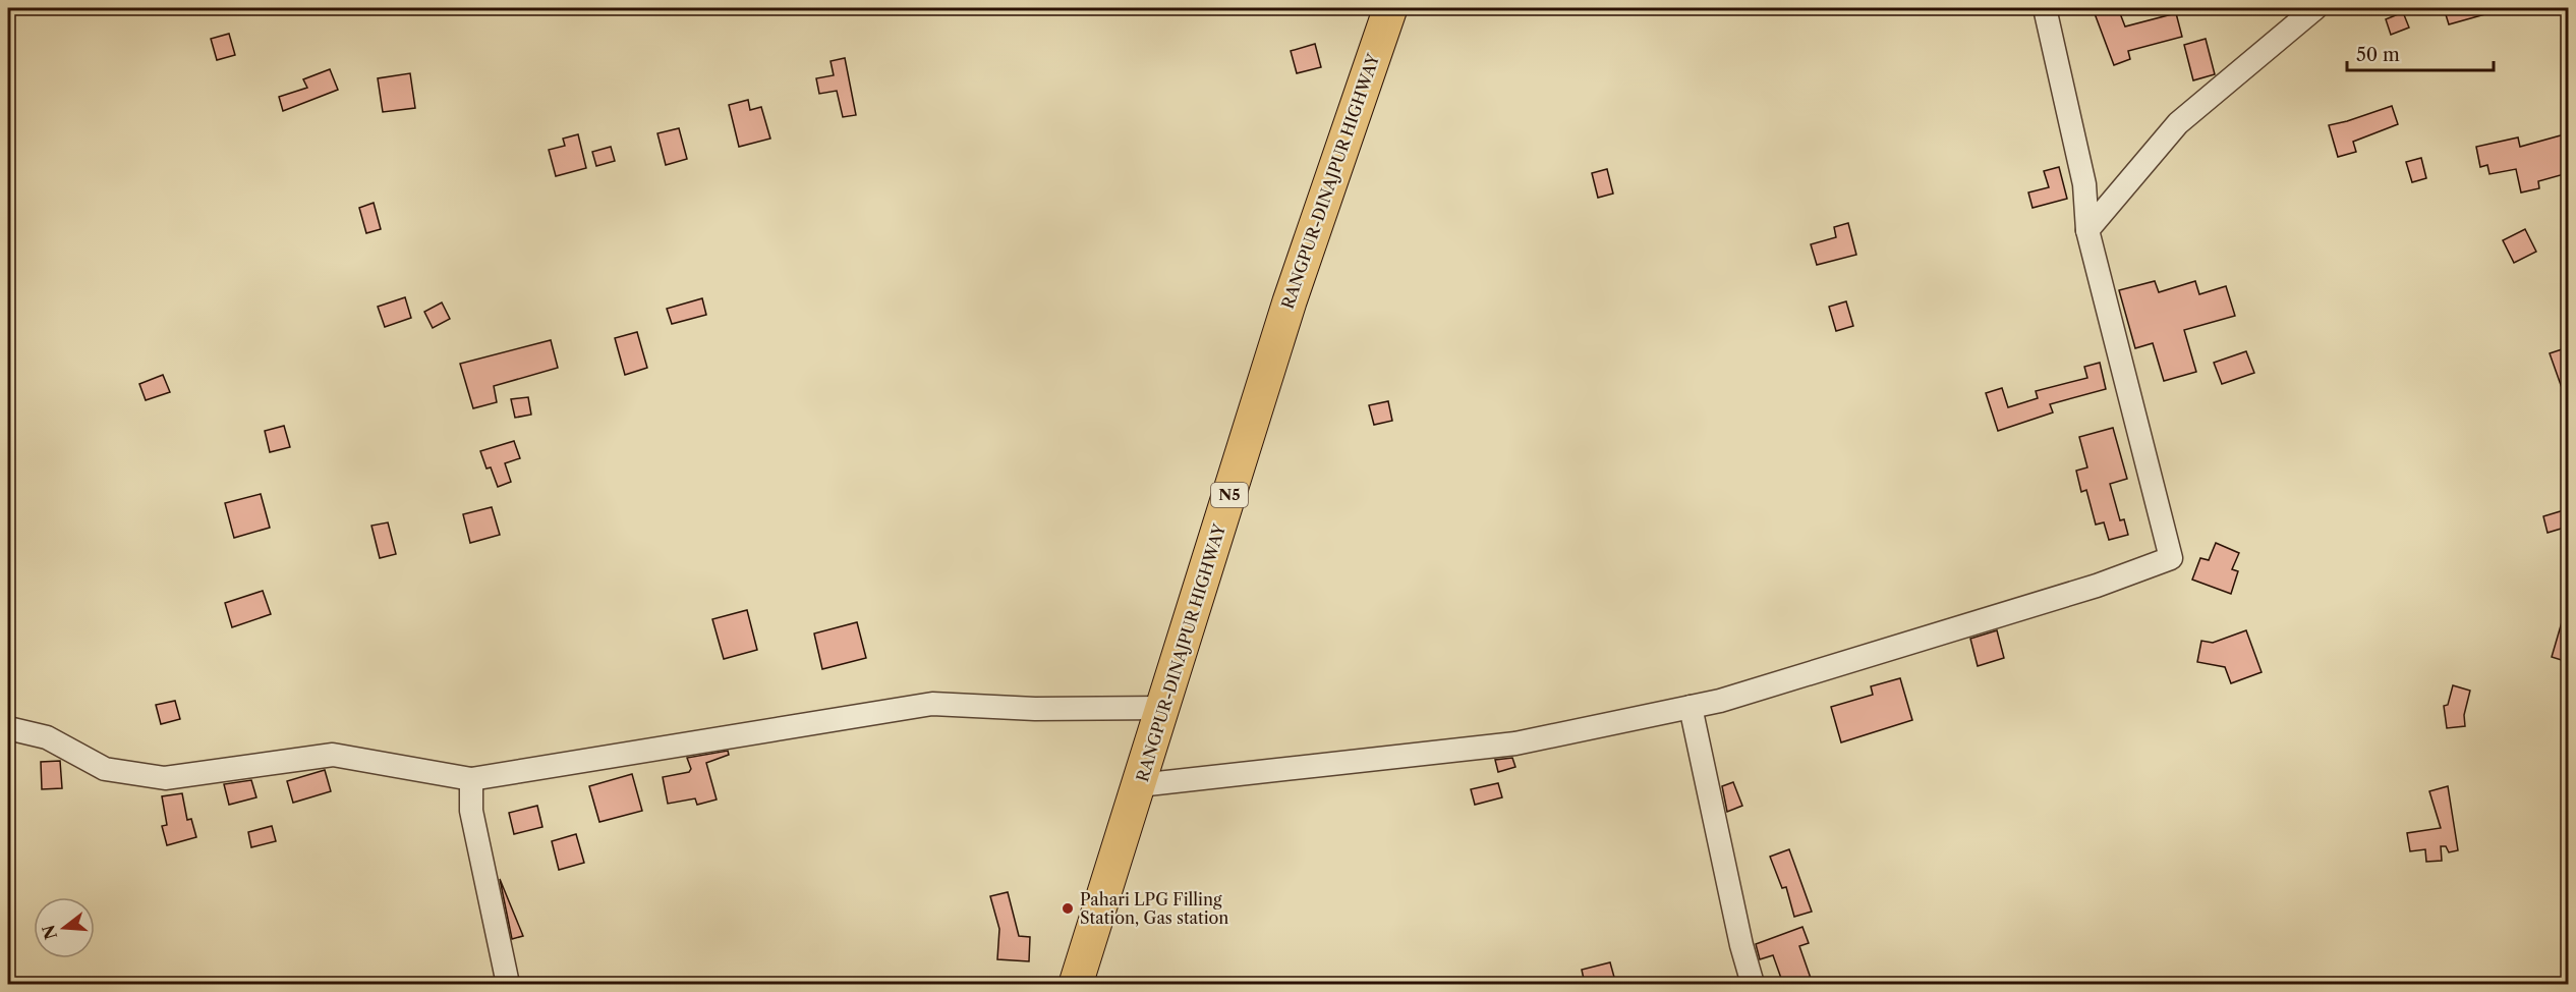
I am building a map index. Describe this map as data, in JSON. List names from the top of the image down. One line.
{"streets":{"highway":["RANGPUR-DINAJPUR HIGHWAY","N5"]},"places":["Pahari LPG Filling Station, Gas station"],"scale_bar":"50 m","north":"left"}
